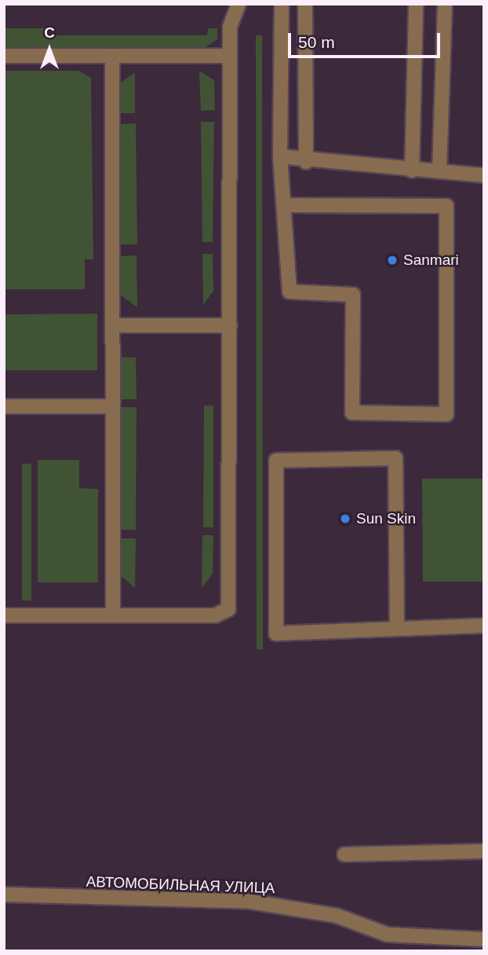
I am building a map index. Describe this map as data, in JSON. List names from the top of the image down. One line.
{"streets":{"street":["АВТОМОБИЛЬНАЯ УЛИЦА"]},"places":["Sanmari","Sun Skin"],"scale_bar":"50 m","north":"top"}
